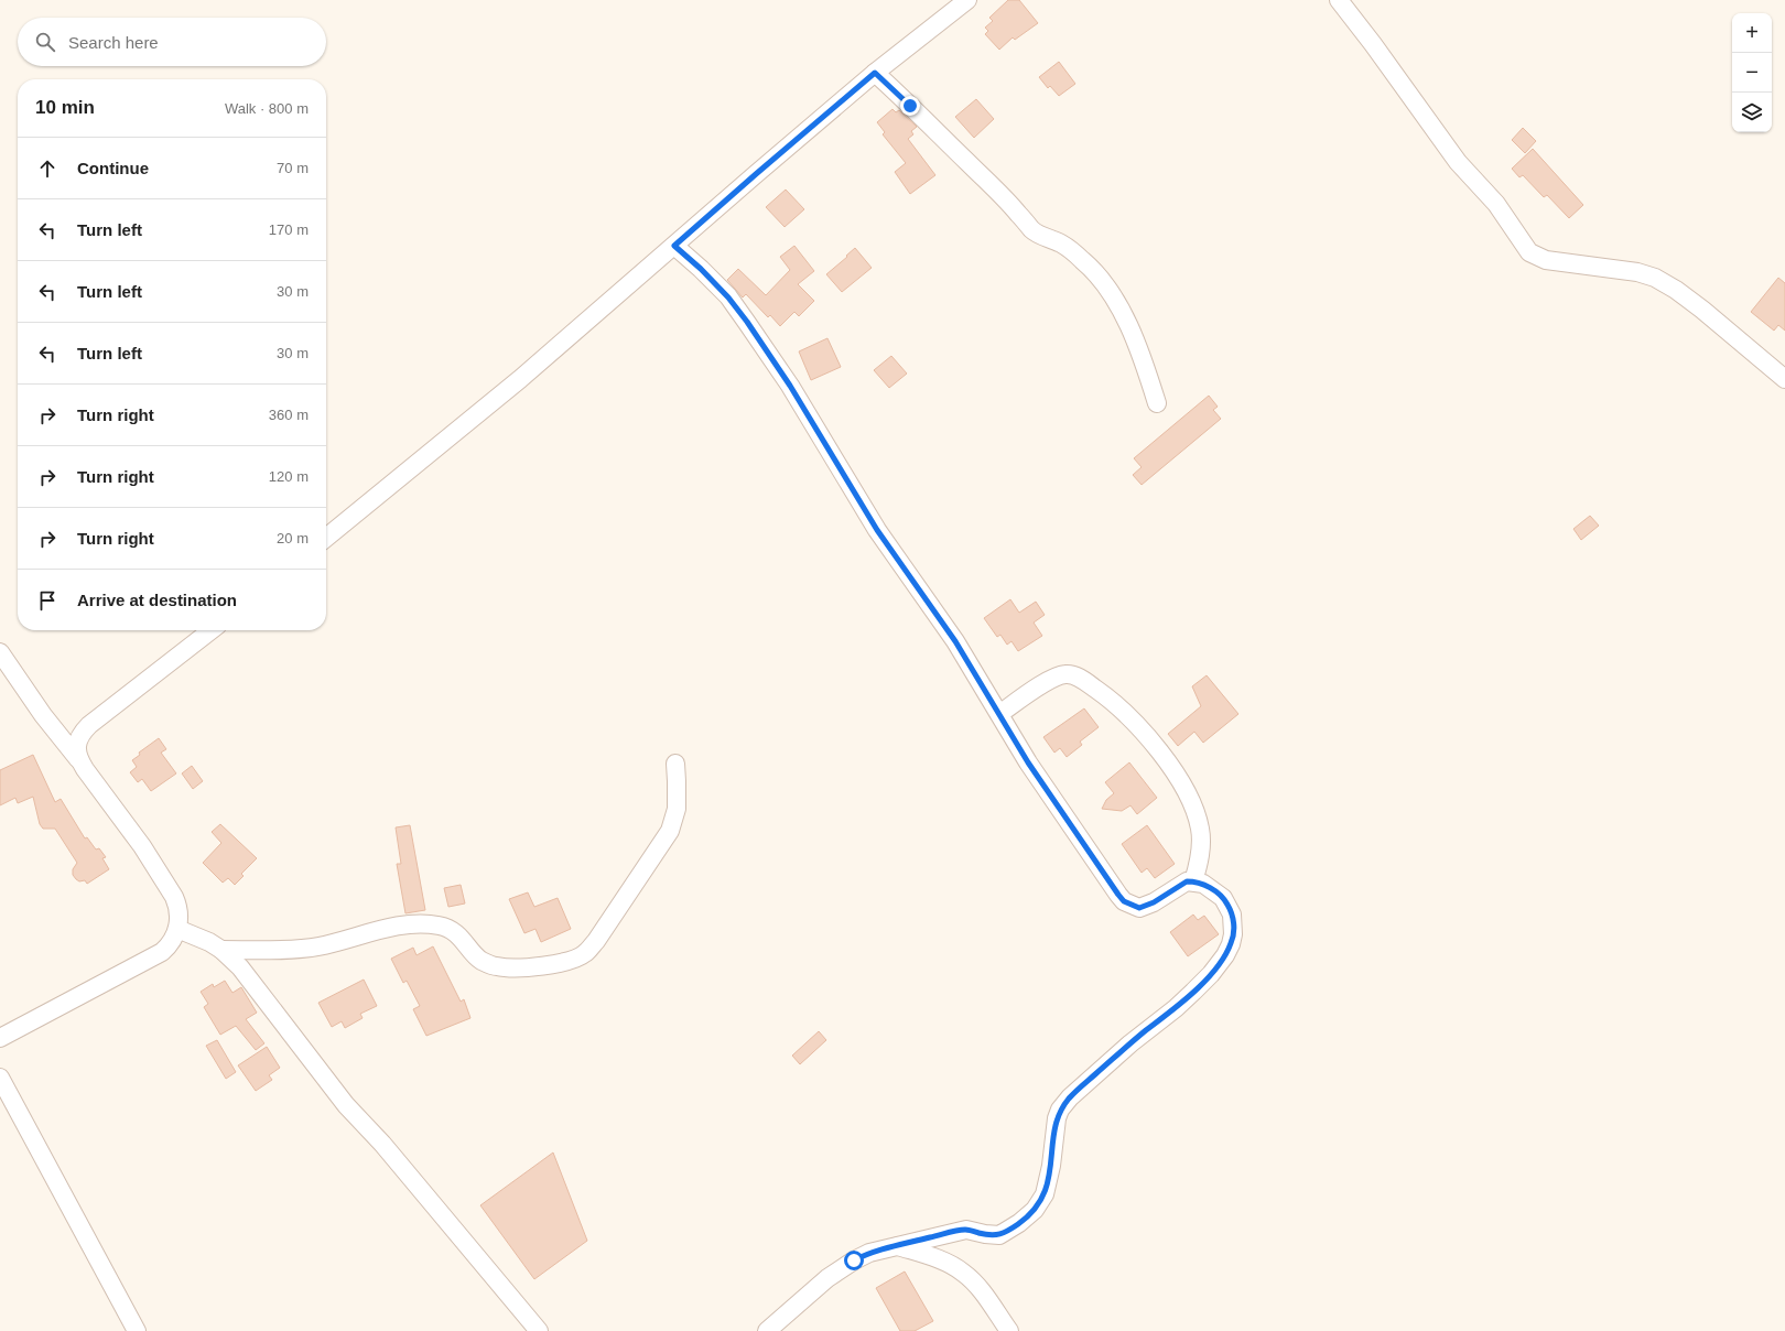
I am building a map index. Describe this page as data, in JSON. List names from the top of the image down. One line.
{"page":{"map_buttons":["+","−"],"search":"Search here","heading":["10 min","Walk · 800 m"],"list":[["Continue","70 m"],["Turn left","170 m"],["Turn left","30 m"],["Turn left","30 m"],["Turn right","360 m"],["Turn right","120 m"],["Turn right","20 m"],"Arrive at destination"]}}
